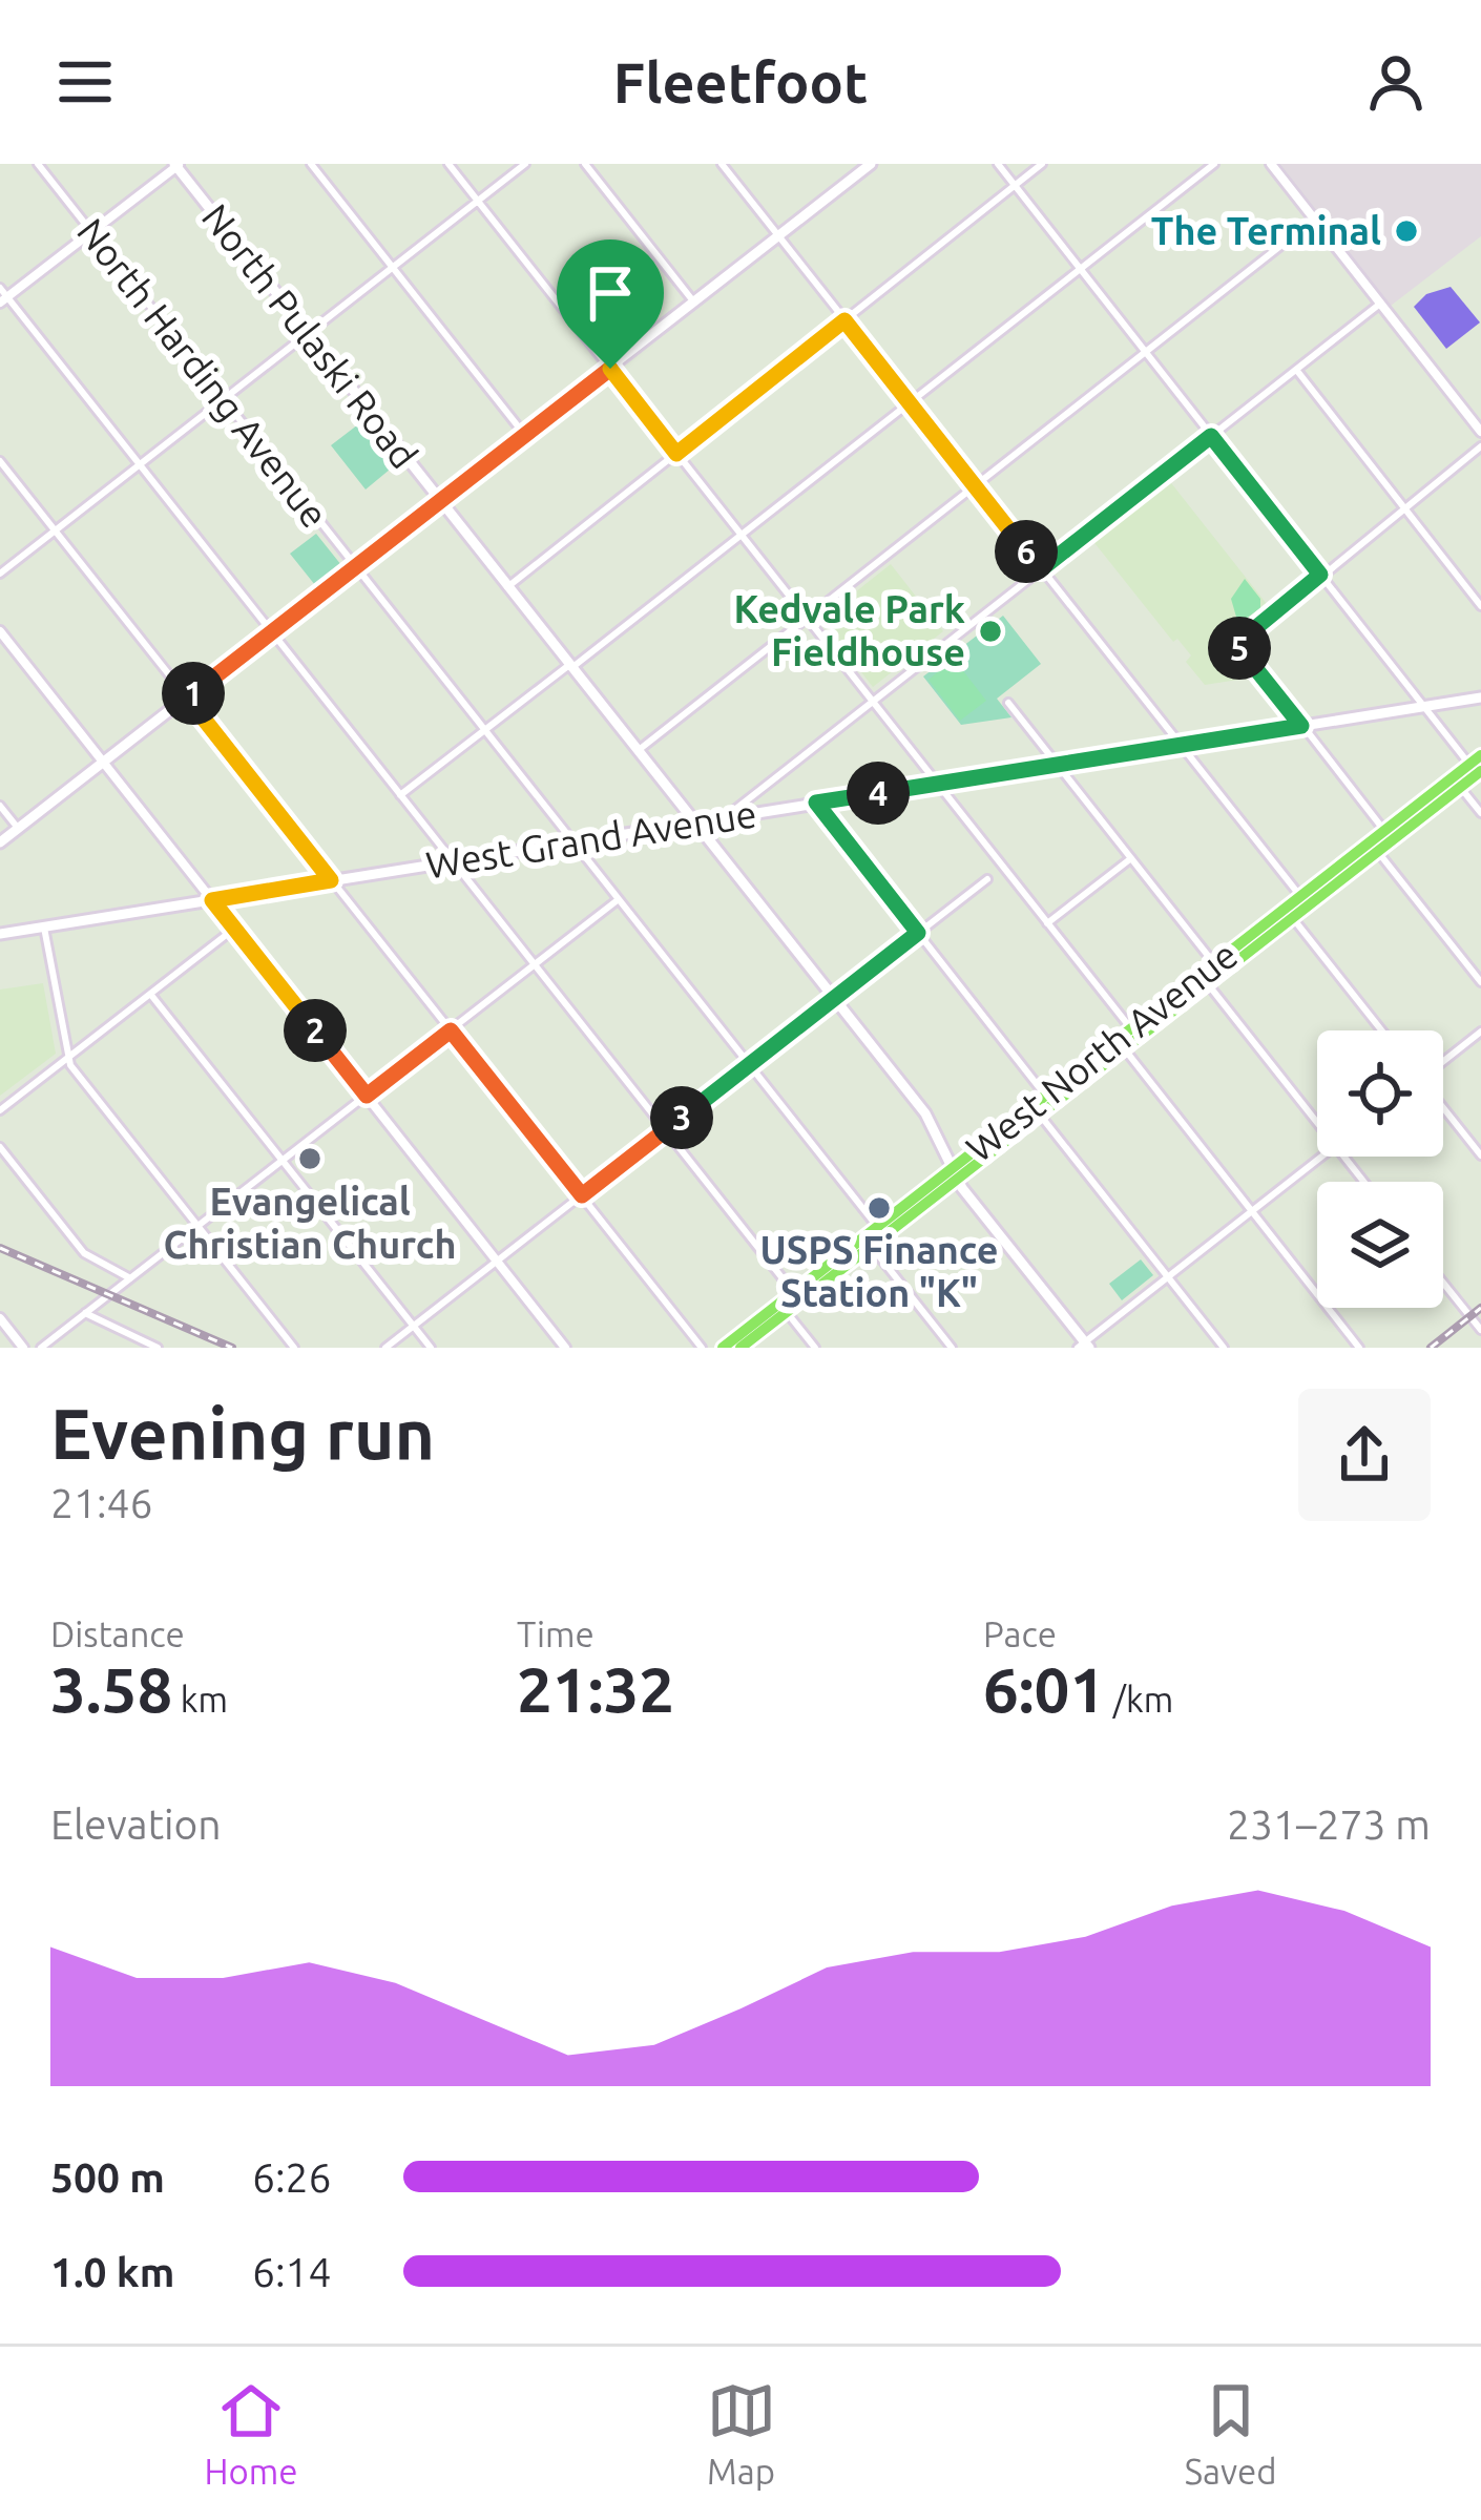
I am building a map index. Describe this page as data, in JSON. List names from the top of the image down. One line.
{"streets":{"main road":["North Pulaski Road","West Grand Avenue","West North Avenue"],"street":["North Harding Avenue"]},"crossings":[["North Pulaski Road","West Grand Avenue"],["North Pulaski Road","West North Avenue"],["North Harding Avenue","West Grand Avenue"],["North Harding Avenue","West North Avenue"]],"places":["The Terminal","Kedvale Park Fieldhouse","Evangelical Christian Church","USPS Finance Station \"K\""],"page":{"header":"Fleetfoot","pins":["6","5","1","4","2","3"],"heading":["Evening run","21:46"],"stats":[["Distance","3.58 km"],["Time","21:32"],["Pace","6:01 /km"]],"chart":["Elevation","231–273 m"],"list":[{"name":"500 m","note":"6:26"},{"name":"1.0 km","note":"6:14"}],"tabs":["Home","Map","Saved"]}}
